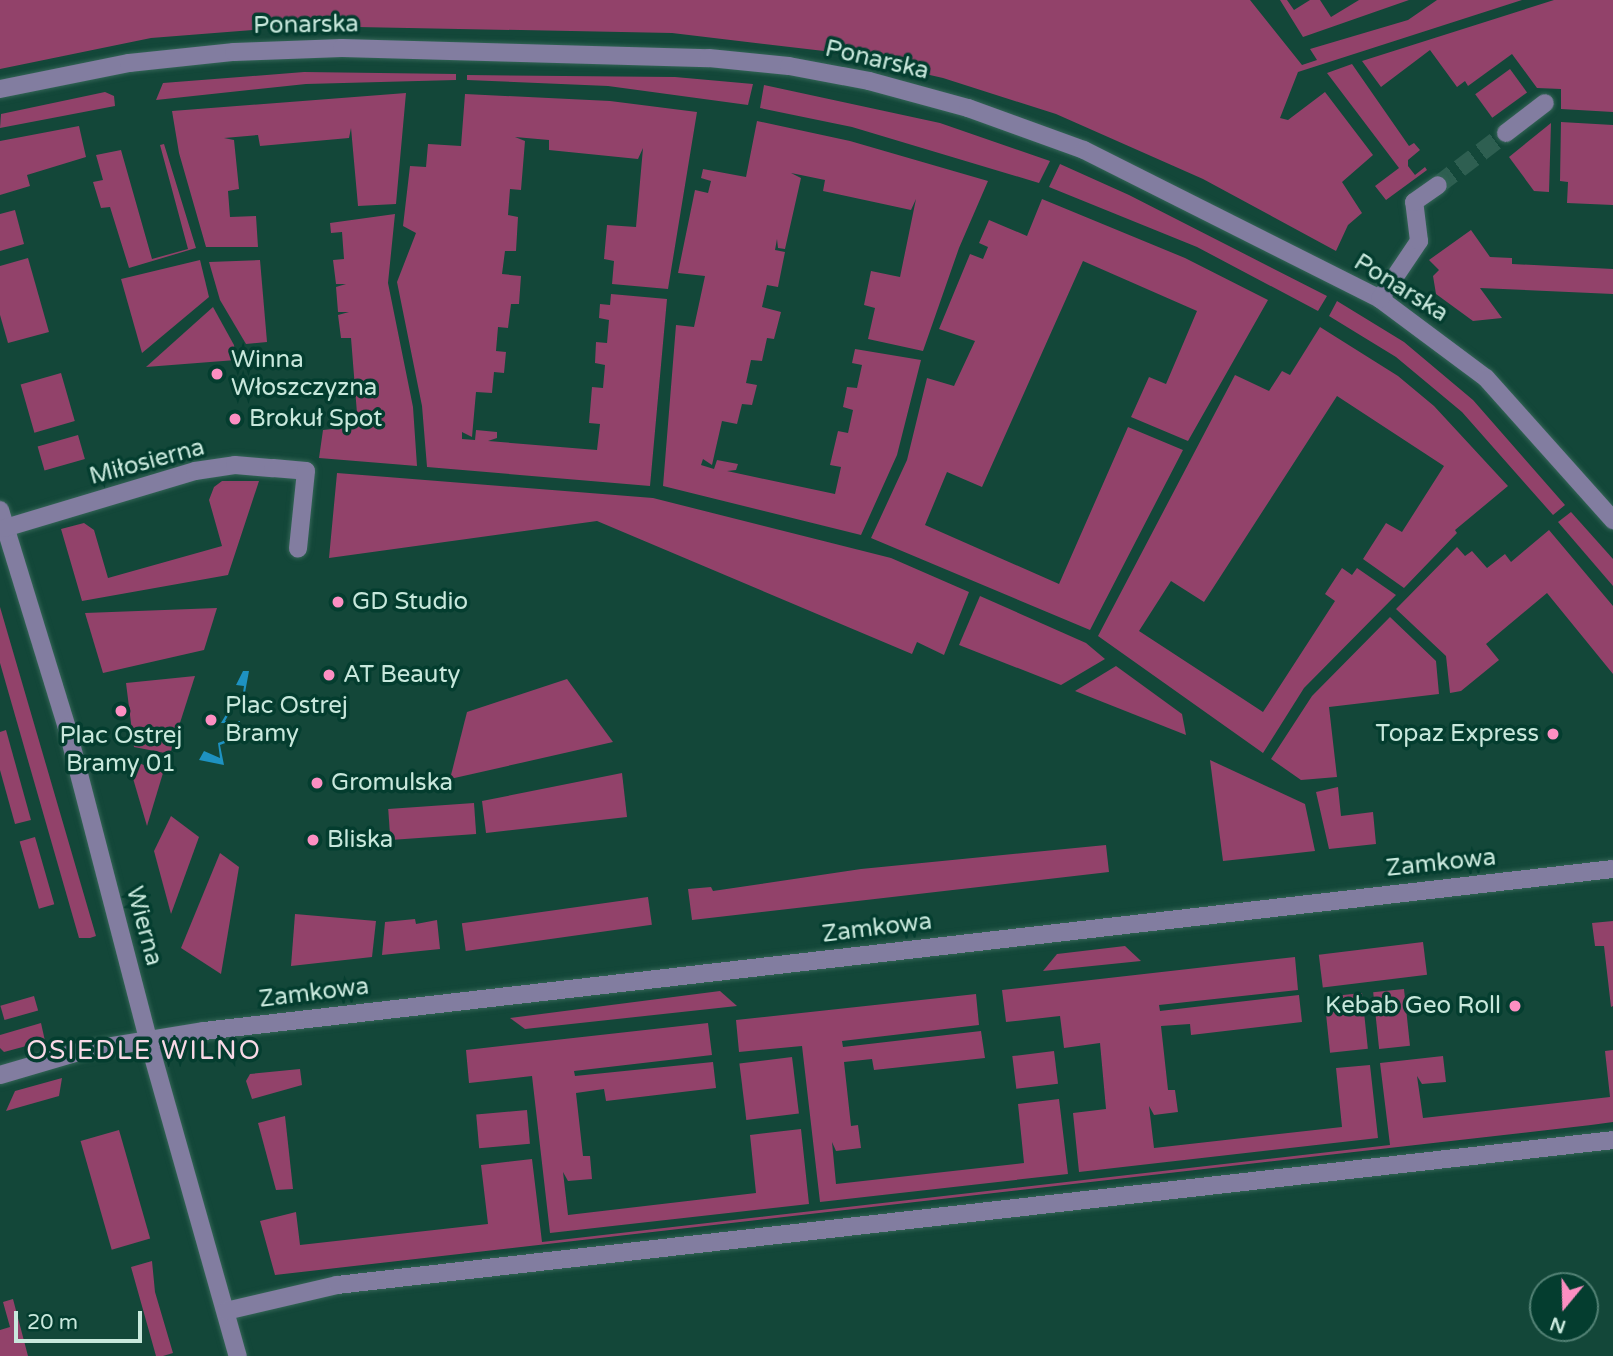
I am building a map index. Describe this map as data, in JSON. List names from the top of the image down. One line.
{"streets":{"street":["Ponarska","Miłosierna","Zamkowa","Wierna"]},"crossings":[["Miłosierna","Wierna"],["Zamkowa","Wierna"]],"districts":["OSIEDLE WILNO"],"places":["Winna Włoszczyzna","Brokuł Spot","GD Studio","AT Beauty","Plac Ostrej Bramy 01","Plac Ostrej Bramy","Topaz Express","Gromulska","Bliska","Kebab Geo Roll"],"scale_bar":"20 m","north":"bottom"}
